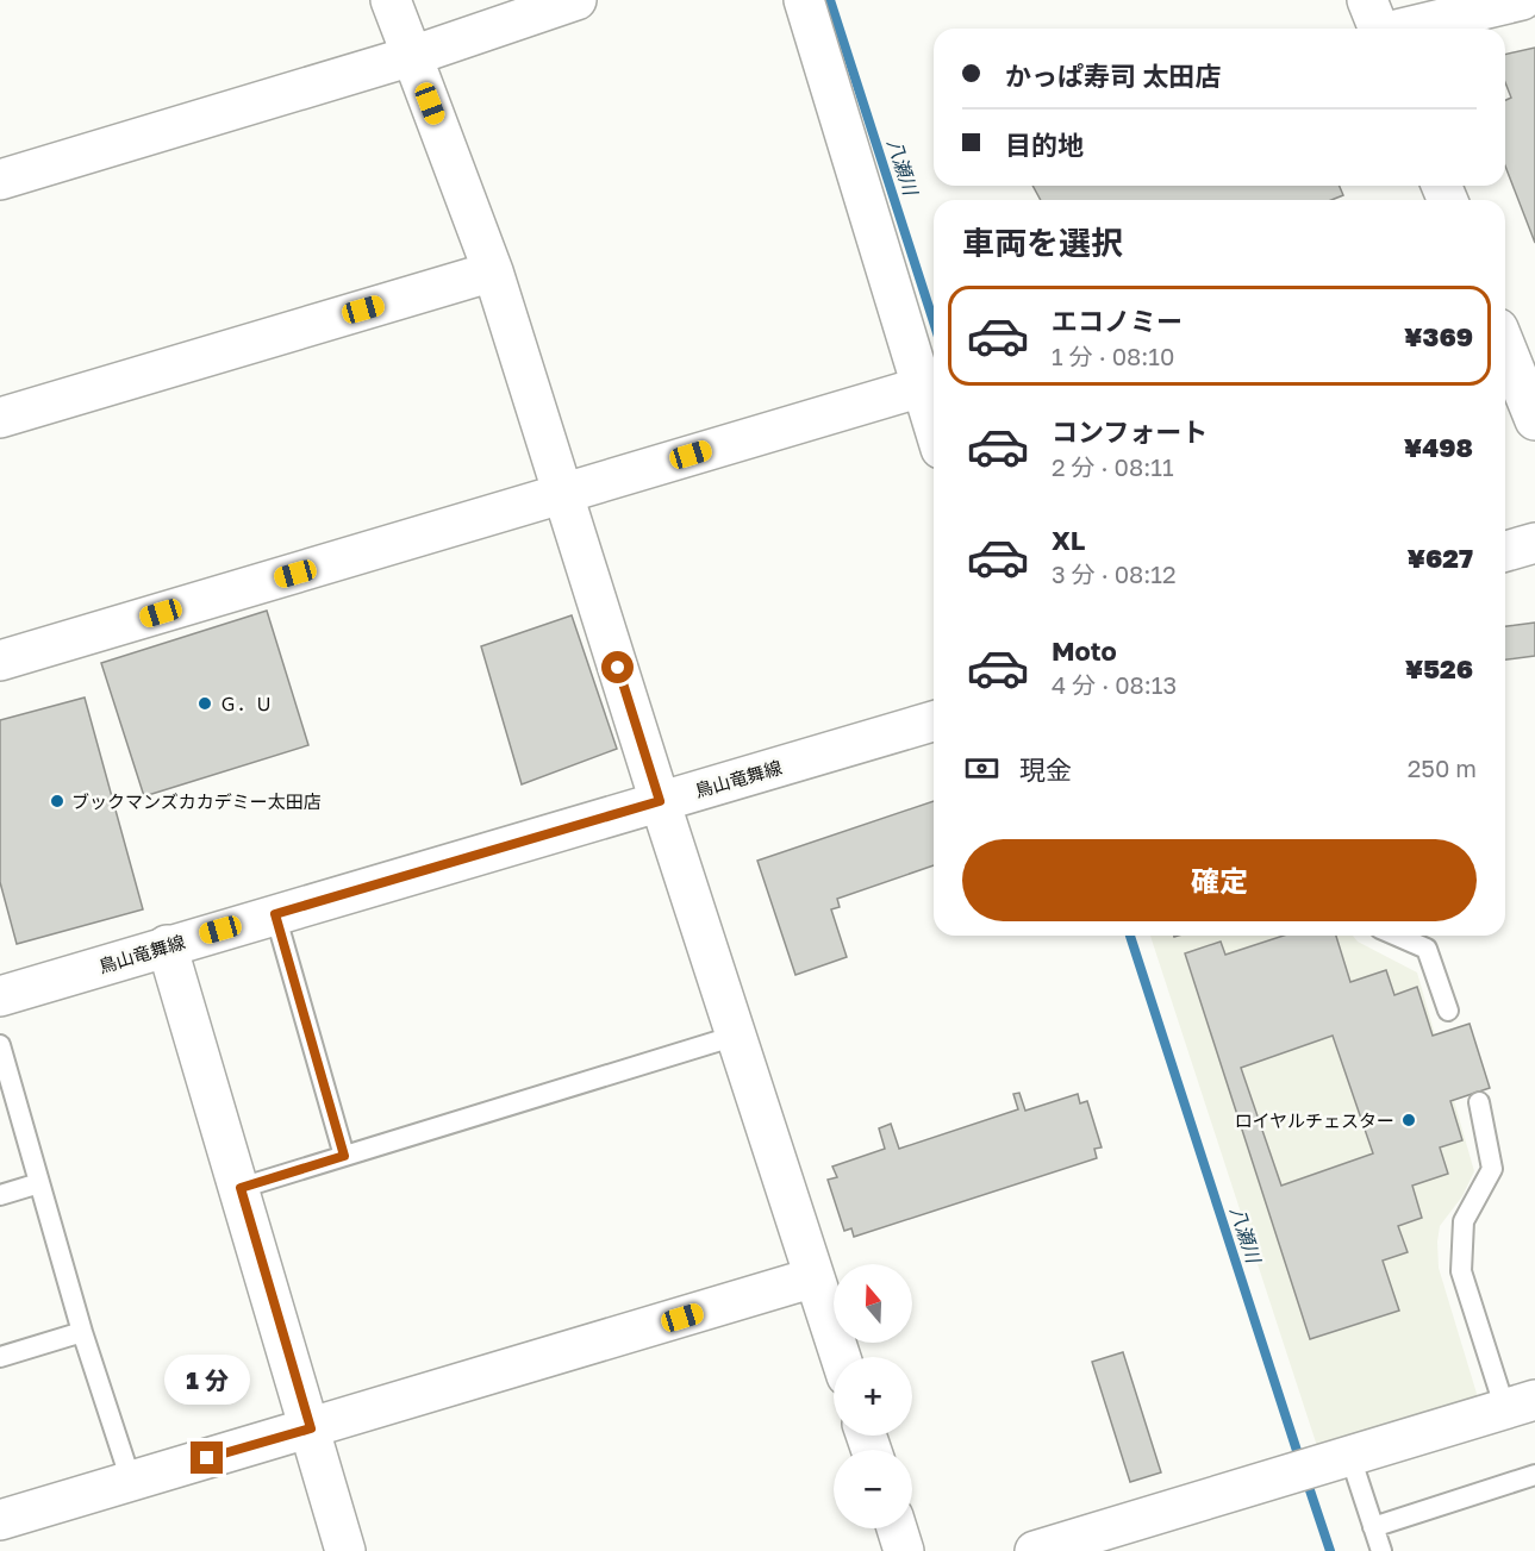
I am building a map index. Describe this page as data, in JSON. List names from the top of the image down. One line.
{"streets":{"main road":["鳥山竜舞線"]},"water":["八瀬川"],"places":["Ｇ．Ｕ","ブックマンズカカデミー太田店","ロイヤルチェスター"],"north":"top","page":{"banner":["かっぱ寿司 太田店","目的地"],"heading":"車両を選択","list":[{"name":"エコノミー","note":"1 分 · 08:10","value":"¥369"},{"name":"コンフォート","note":"2 分 · 08:11","value":"¥498"},{"name":"XL","note":"3 分 · 08:12","value":"¥627"},{"name":"Moto","note":"4 分 · 08:13","value":"¥526"}],"pay":["現金","250 m"],"buttons":"確定","map_buttons":["+","−"],"bubble":"1 分"}}
